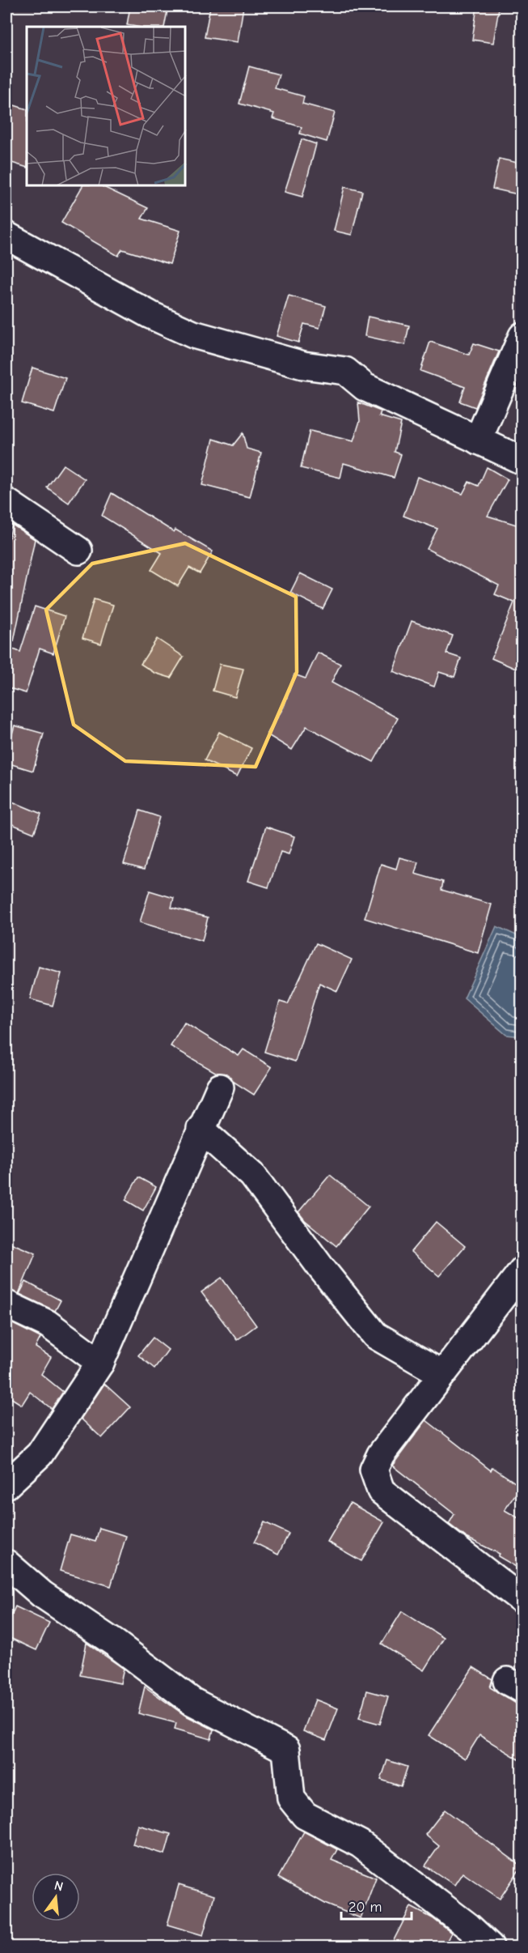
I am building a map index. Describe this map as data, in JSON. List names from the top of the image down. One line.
{"scale_bar":"20 m","north":"top"}
